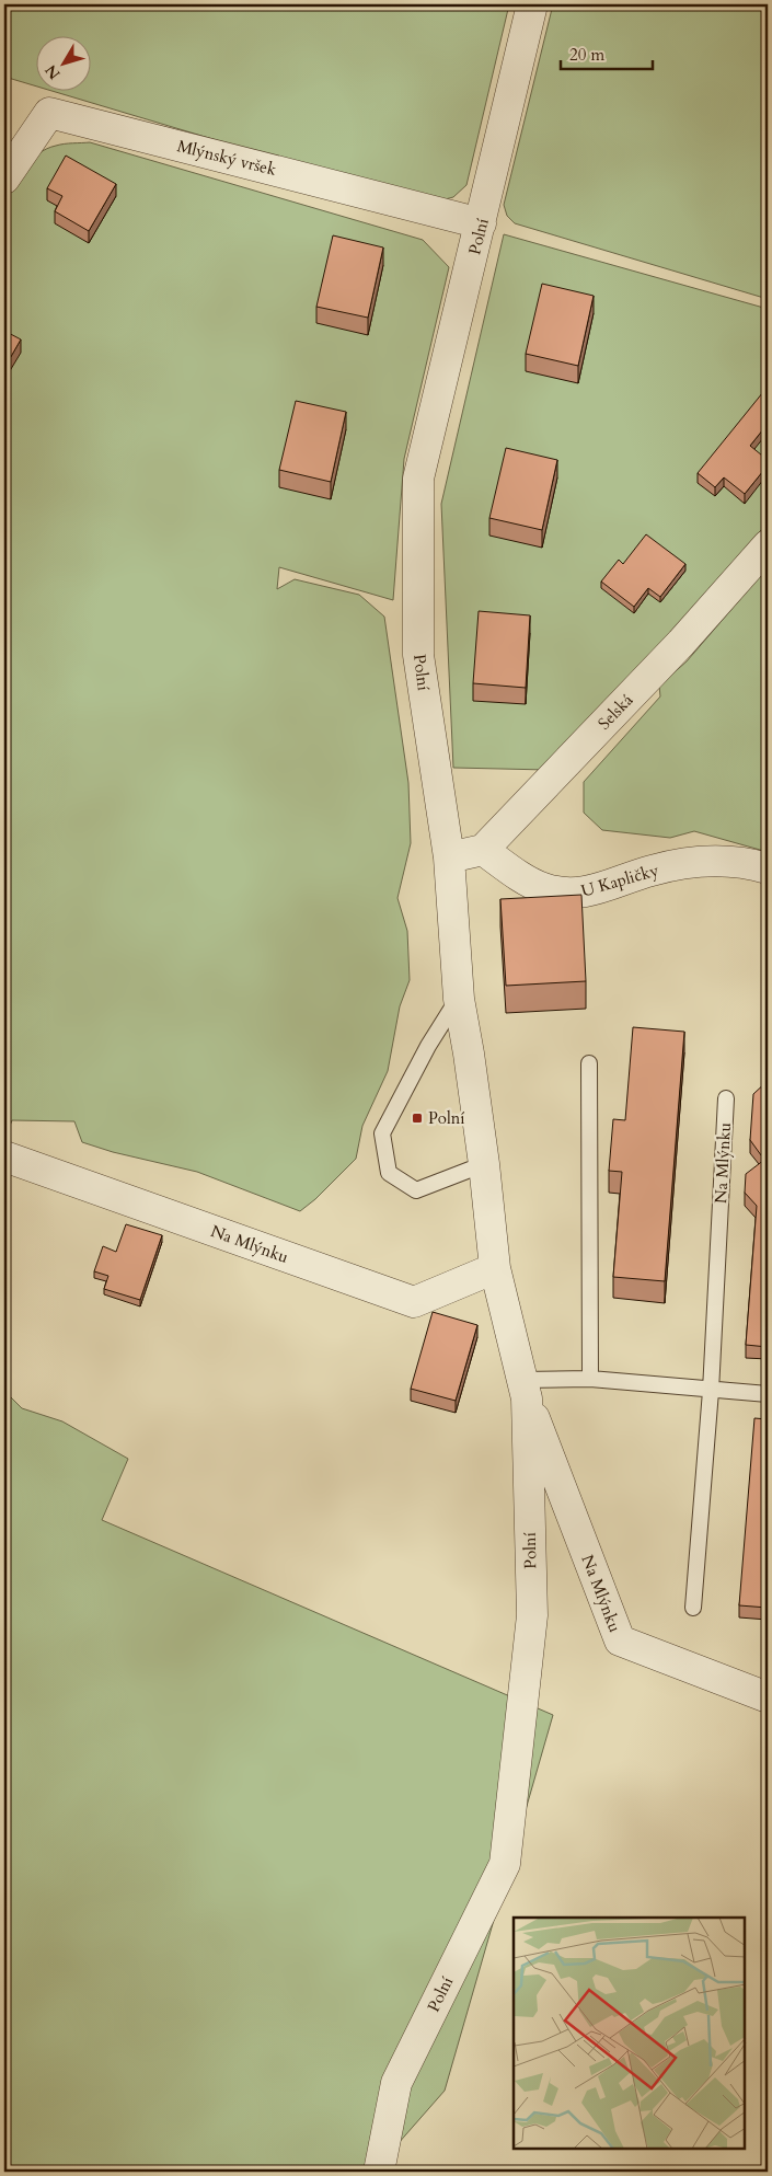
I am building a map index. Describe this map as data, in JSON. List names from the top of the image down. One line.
{"streets":{"street":["Mlýnský vršek","Polní","Selská","U Kapličky","Na Mlýnku"]},"crossings":[["Mlýnský vršek","Polní"],["Polní","Na Mlýnku"],["Selská","U Kapličky"]],"places":{"transit":["Polní"]},"scale_bar":"20 m","north":"bottom left"}
